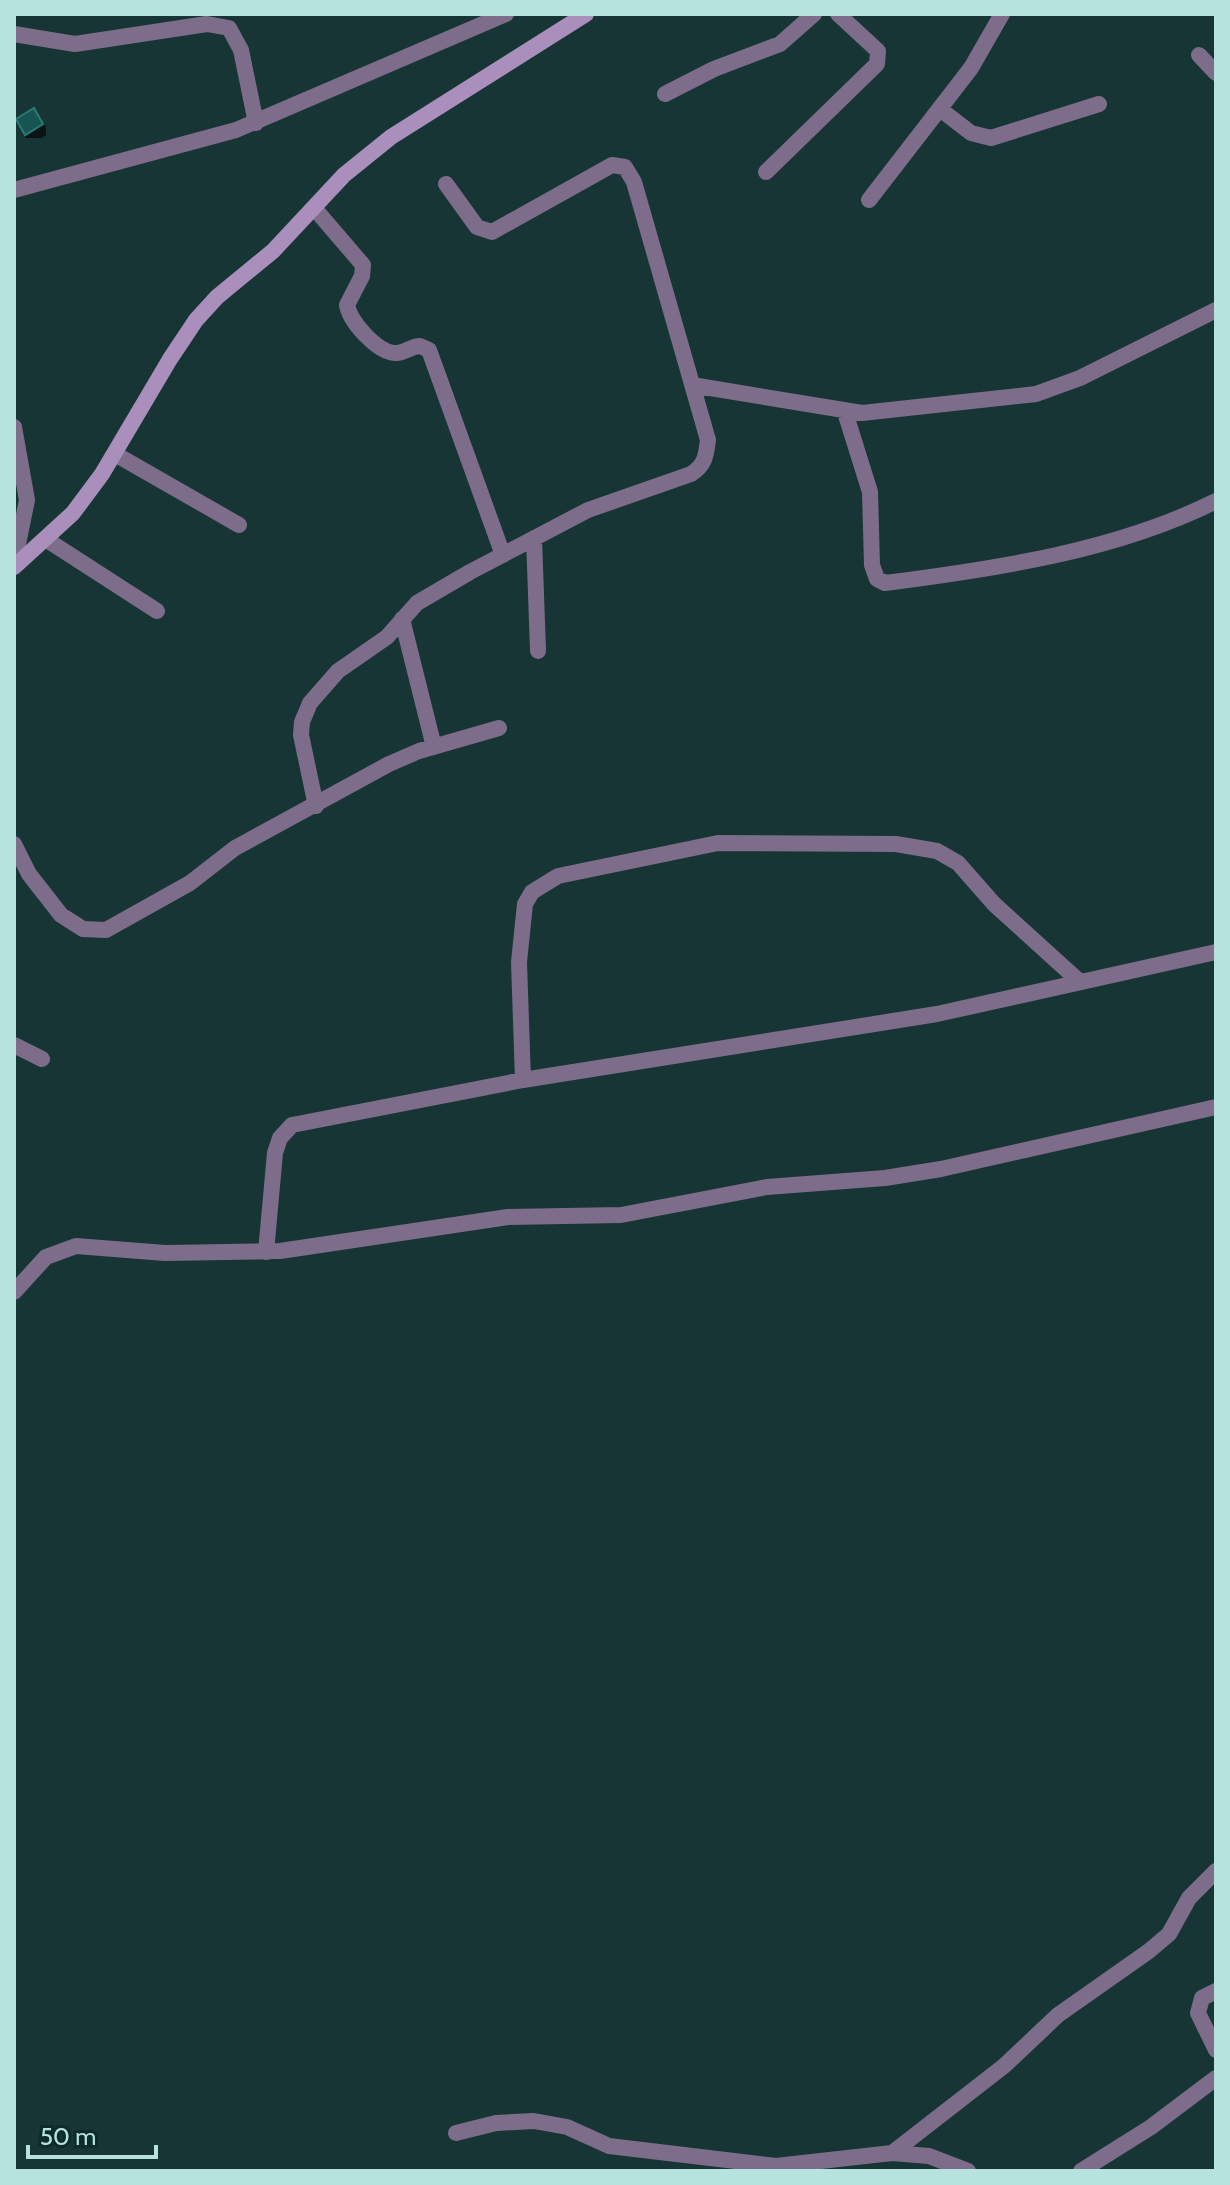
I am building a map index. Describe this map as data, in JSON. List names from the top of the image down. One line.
{"scale_bar":"50 m"}
